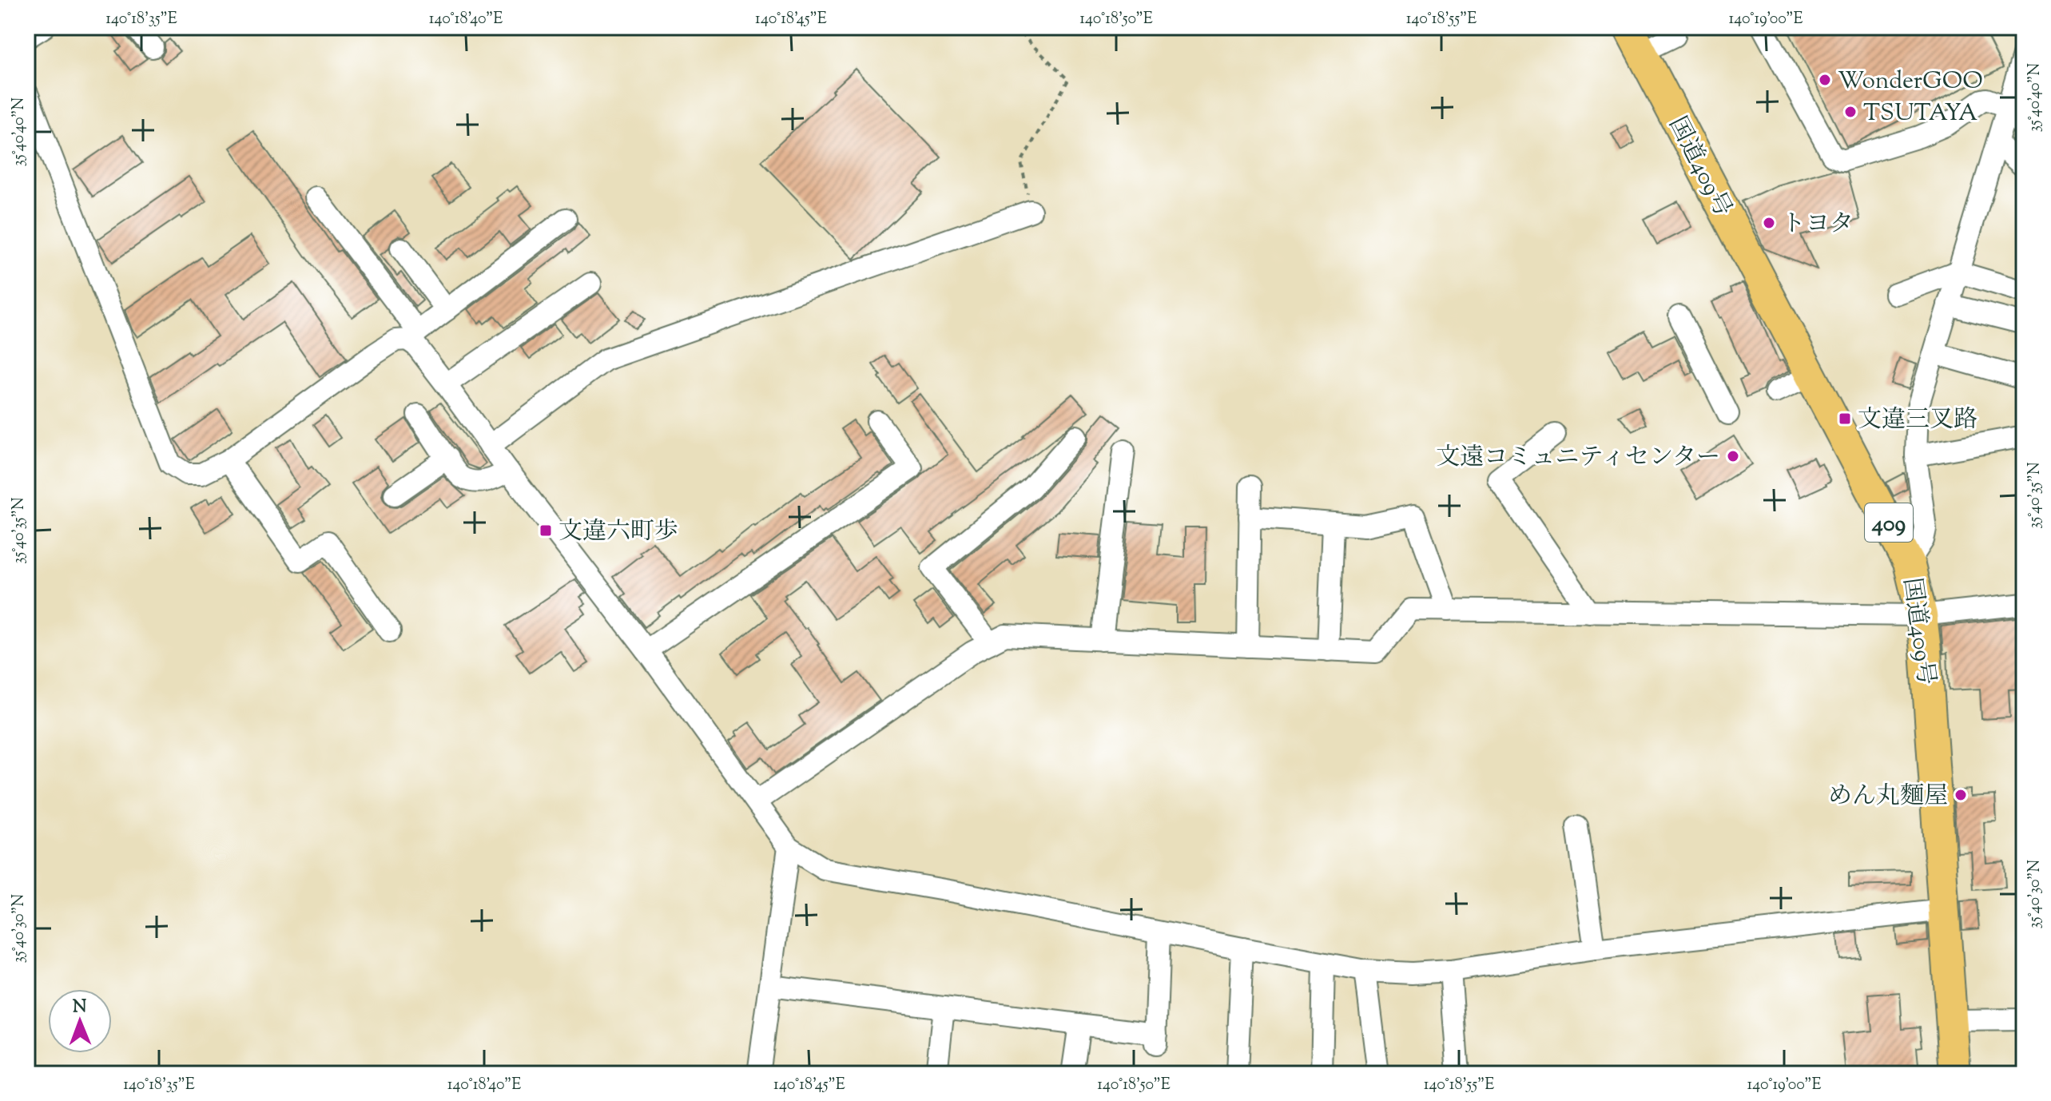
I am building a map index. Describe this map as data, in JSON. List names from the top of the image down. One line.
{"streets":{"highway":["国道409号","409"]},"places":{"other":["WonderGOO","TSUTAYA","トヨタ","文遠コミュニティセンター","めん丸麵屋"],"transit":["文違三叉路","文違六町歩"]},"north":"top","coordinates":["140°18'35\"E","140°18'40\"E","140°18'45\"E","140°18'50\"E","140°18'55\"E","140°19'00\"E","35°40'40\"N","35°40'35\"N","35°40'30\"N"]}
